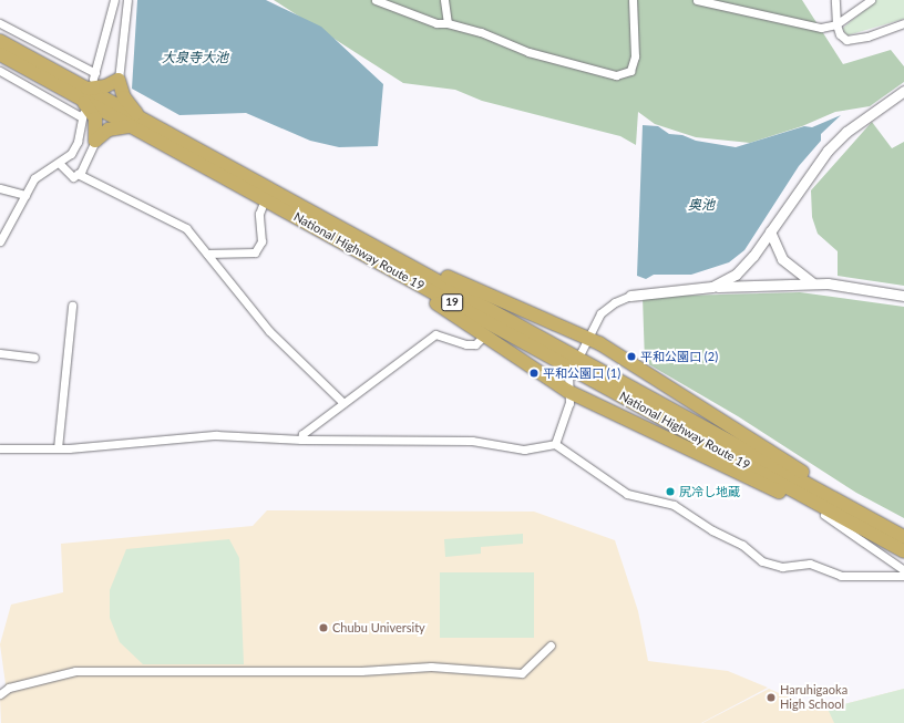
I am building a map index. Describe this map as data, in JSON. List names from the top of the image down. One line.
{"streets":{"highway":["National Highway Route 19","19"]},"water":["大泉寺大池","奥池"],"places":["平和公園口 (2)","平和公園口 (1)","尻冷し地蔵","Chubu University","Haruhigaoka High School"]}
